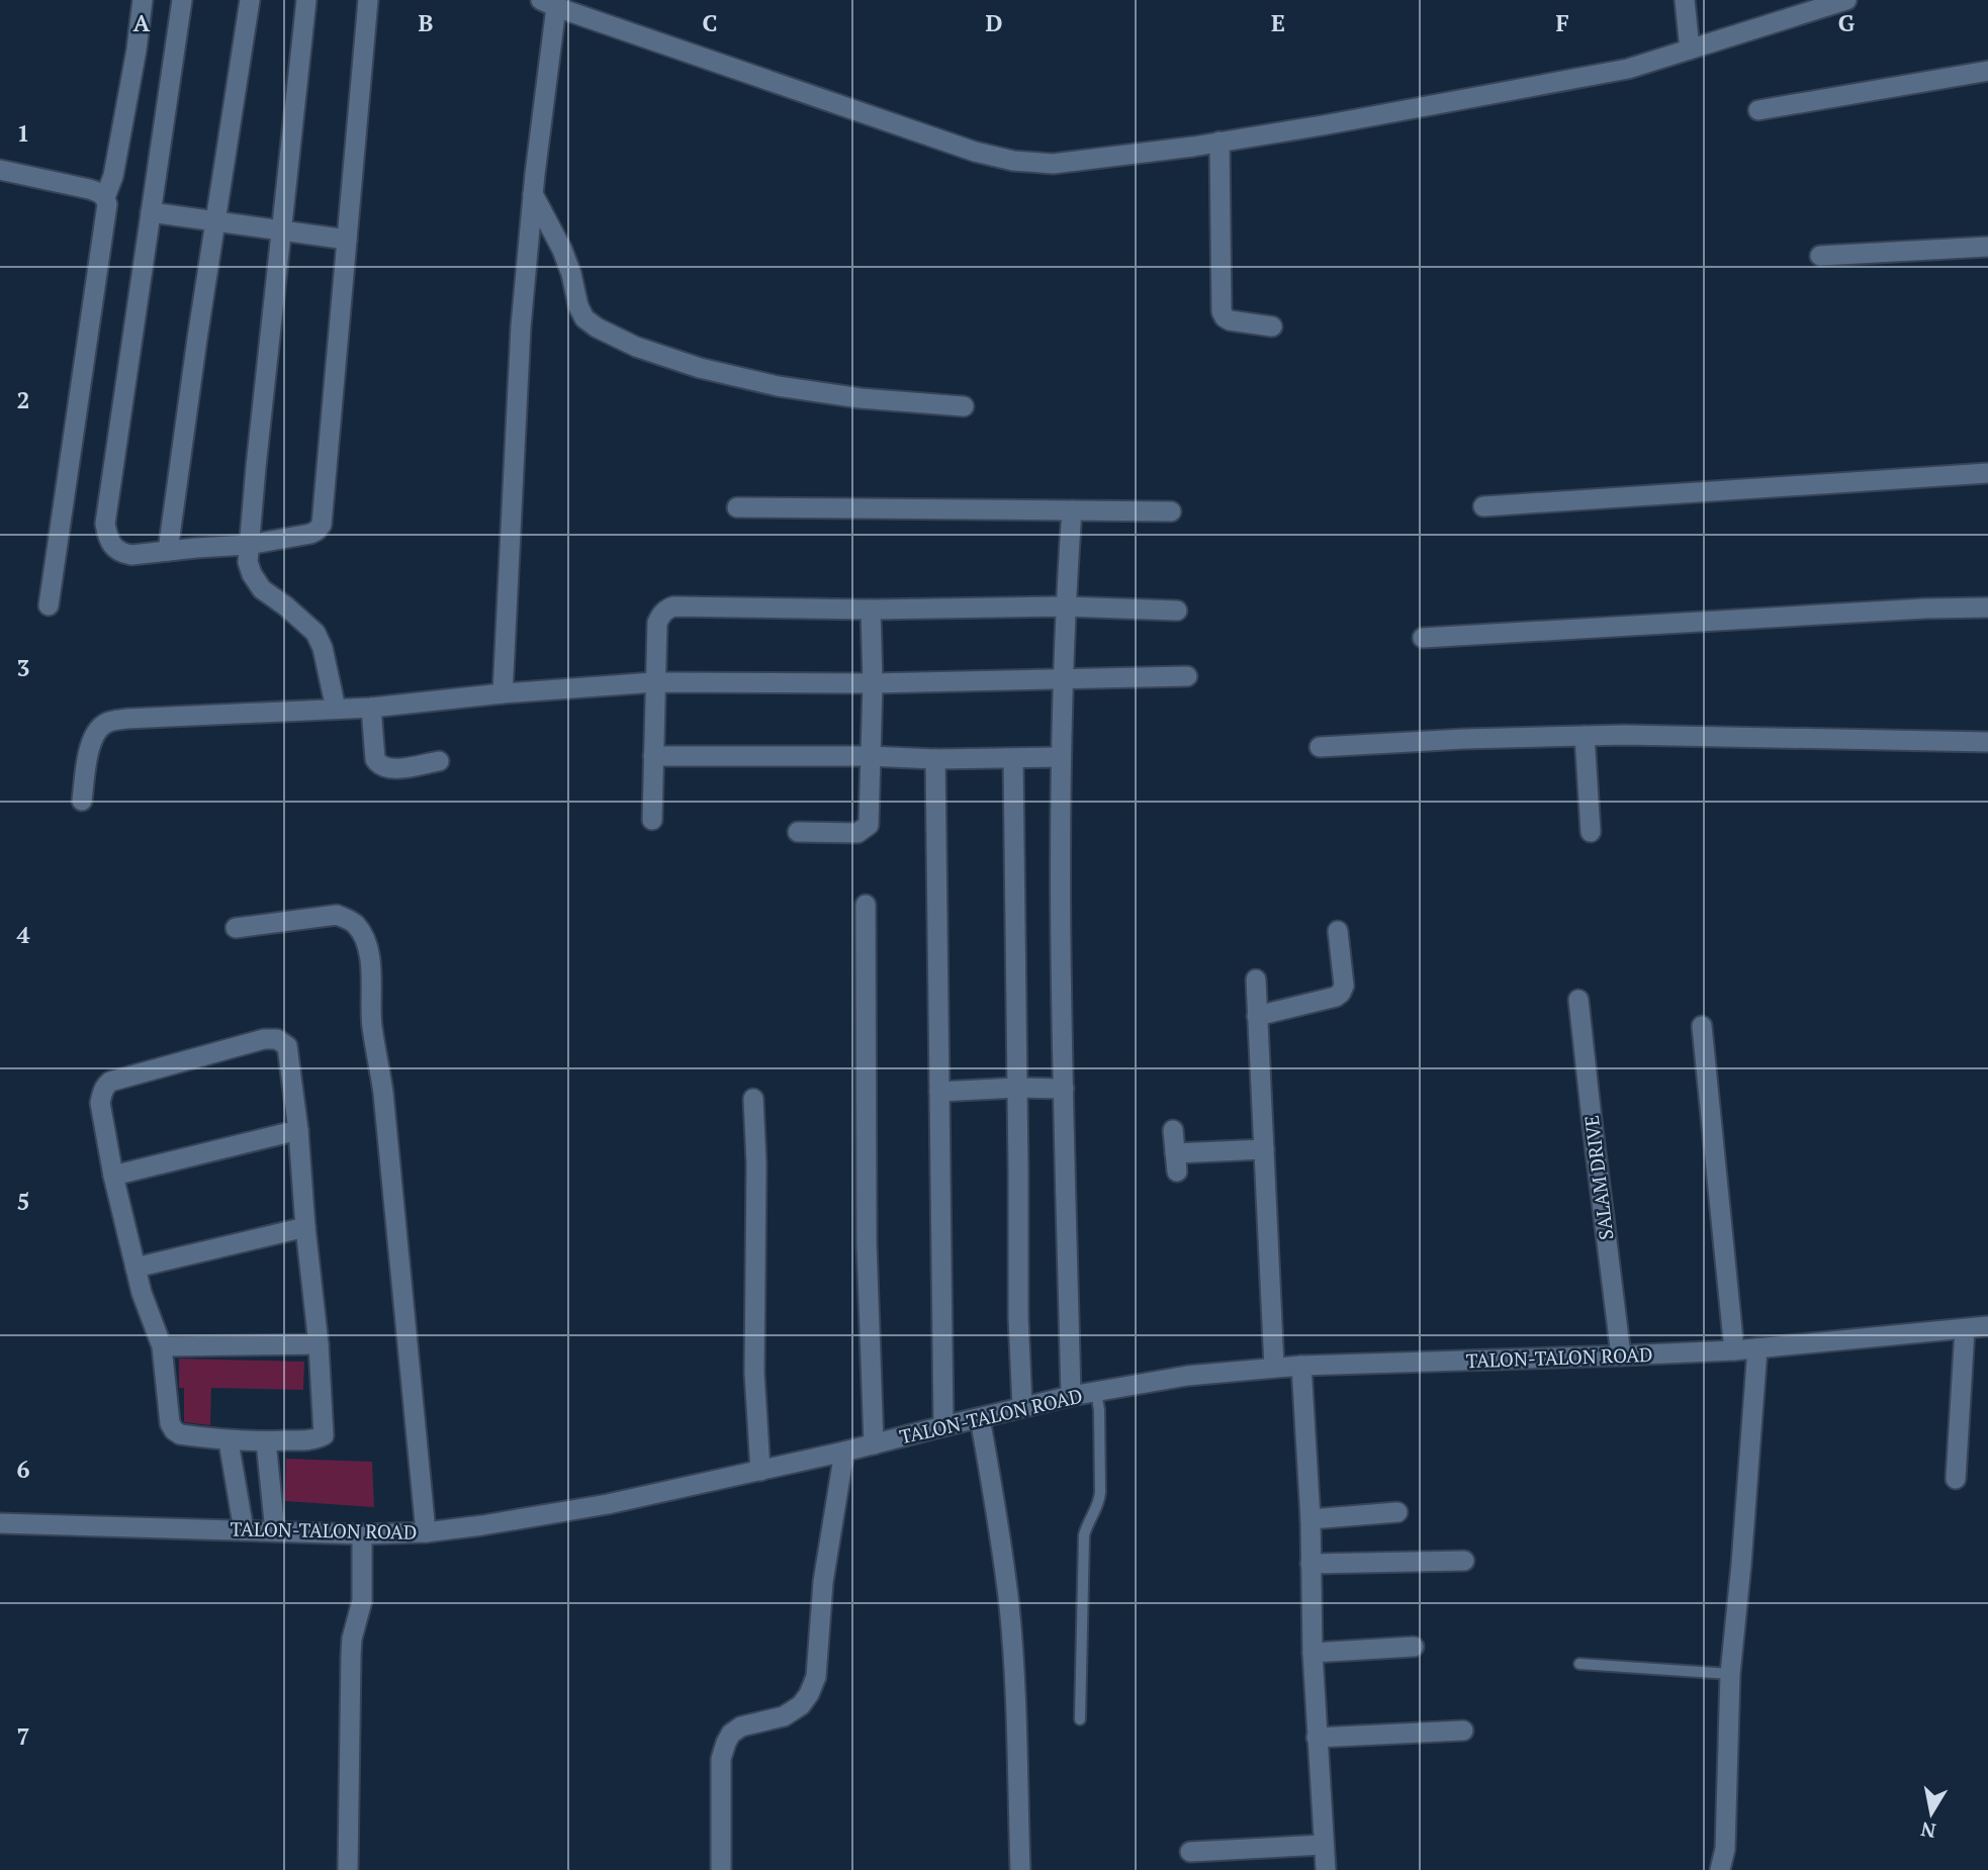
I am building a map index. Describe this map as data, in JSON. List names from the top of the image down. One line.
{"streets":{"street":["SALAM DRIVE","TALON-TALON ROAD"]},"crossings":[["SALAM DRIVE","TALON-TALON ROAD"]],"north":"bottom","grid":{"columns":["A","B","C","D","E","F","G"],"rows":["1","2","3","4","5","6","7"]}}
